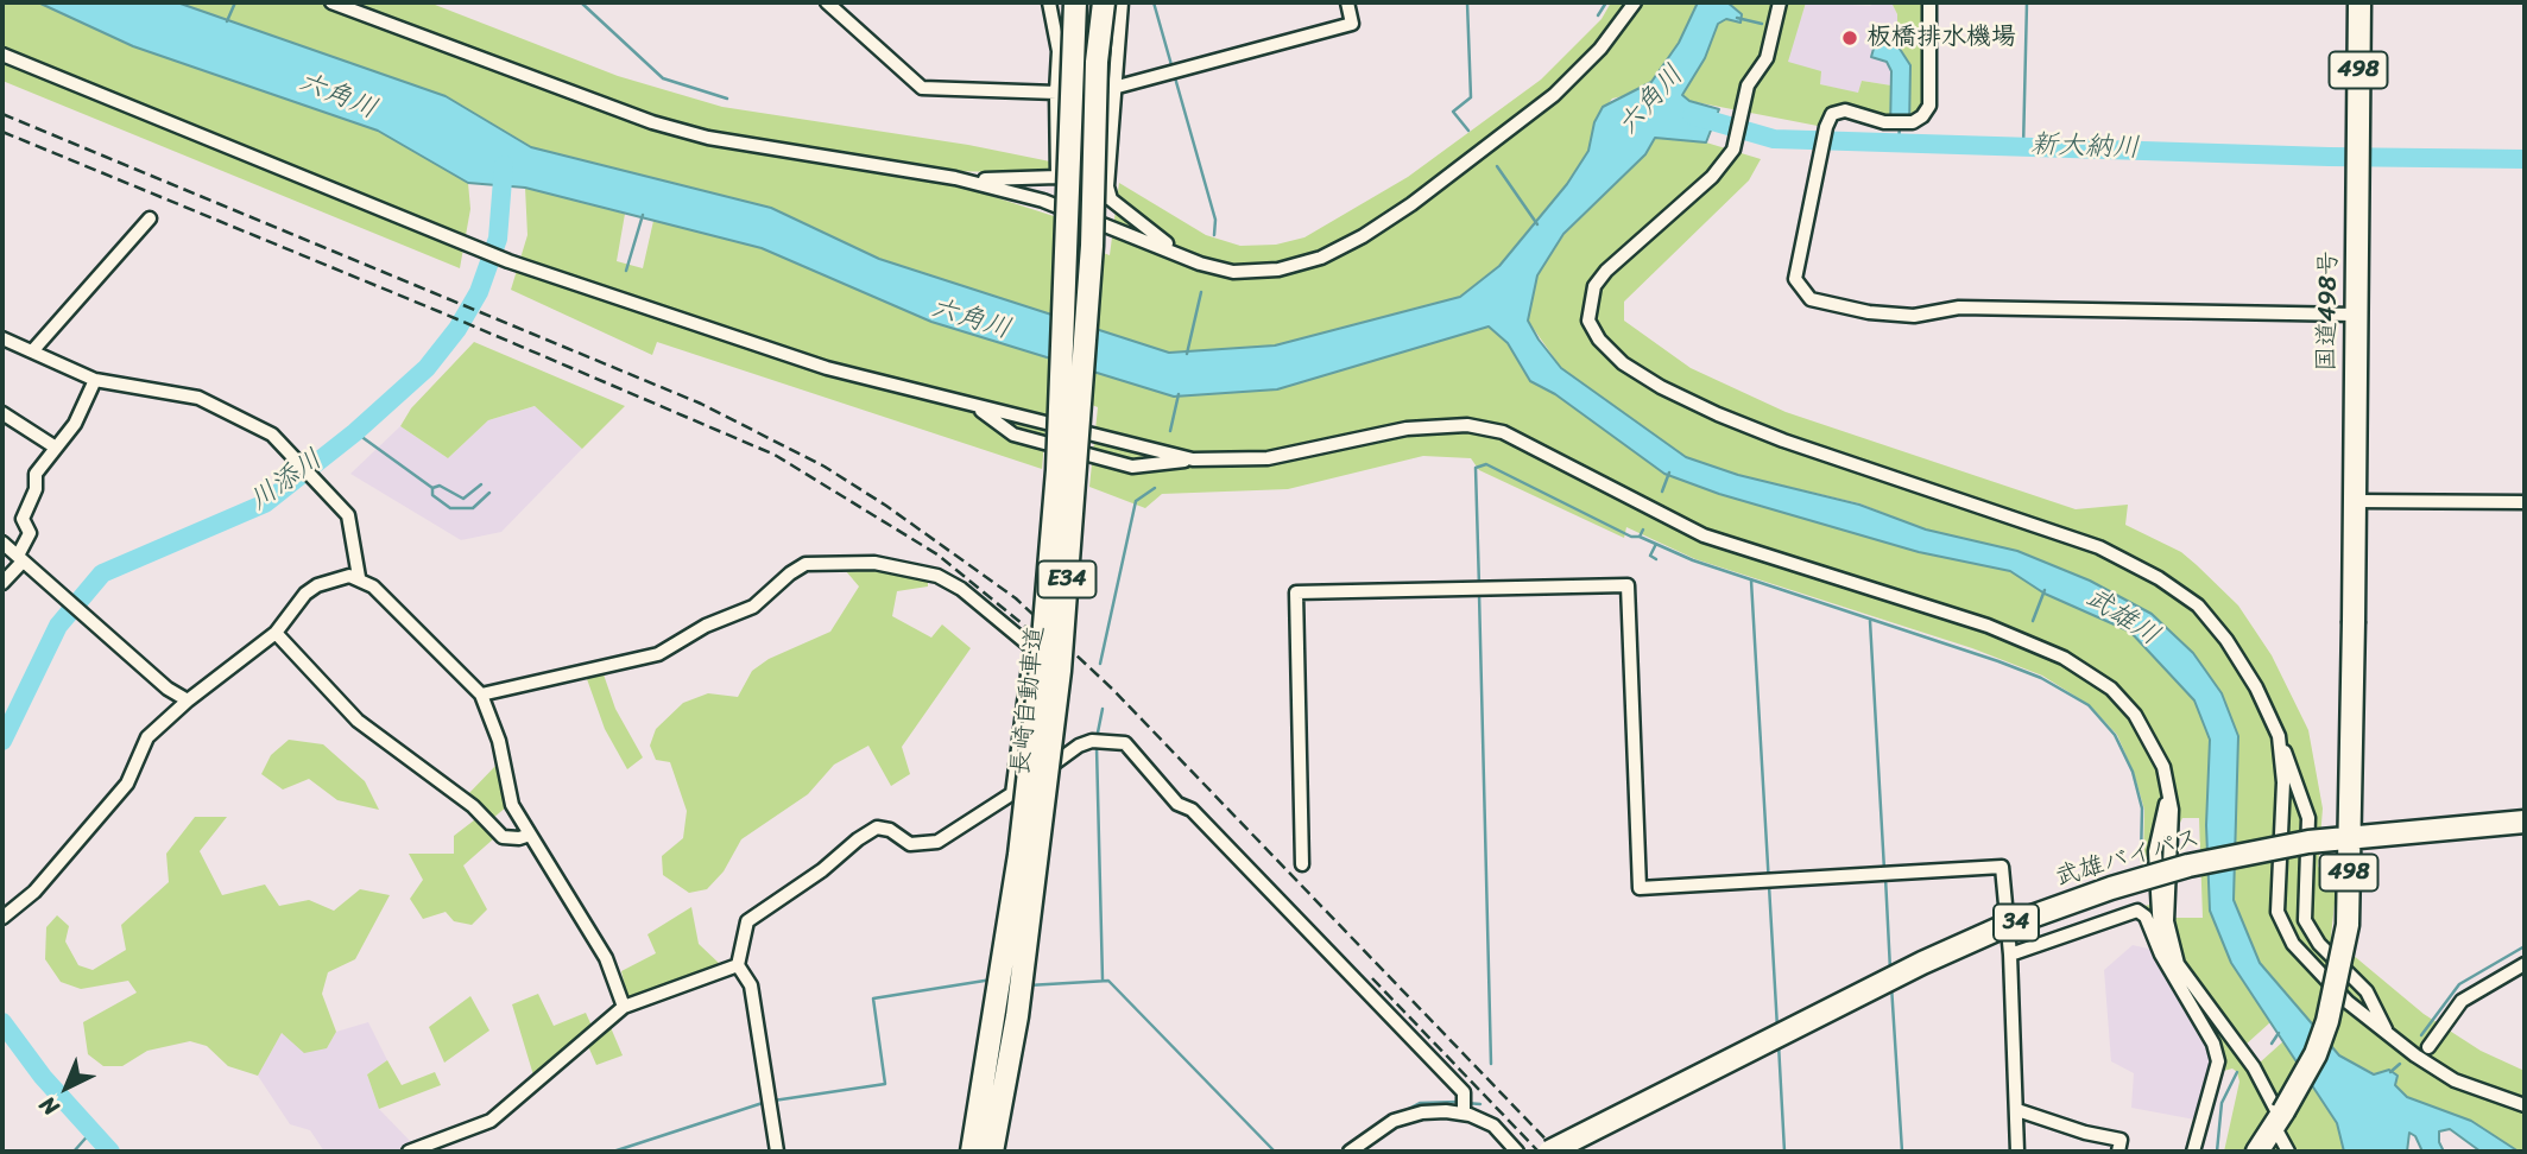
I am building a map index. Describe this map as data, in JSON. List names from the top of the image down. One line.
{"streets":{"highway":["498","国道498号","E34","長崎自動車道","武雄バイパス","34"]},"crossings":[["498","国道498号"],["498","武雄バイパス"],["国道498号","武雄バイパス"]],"water":["六角川","新大納川","川添川","武雄川"],"places":["板橋排水機場"],"north":"bottom left"}
